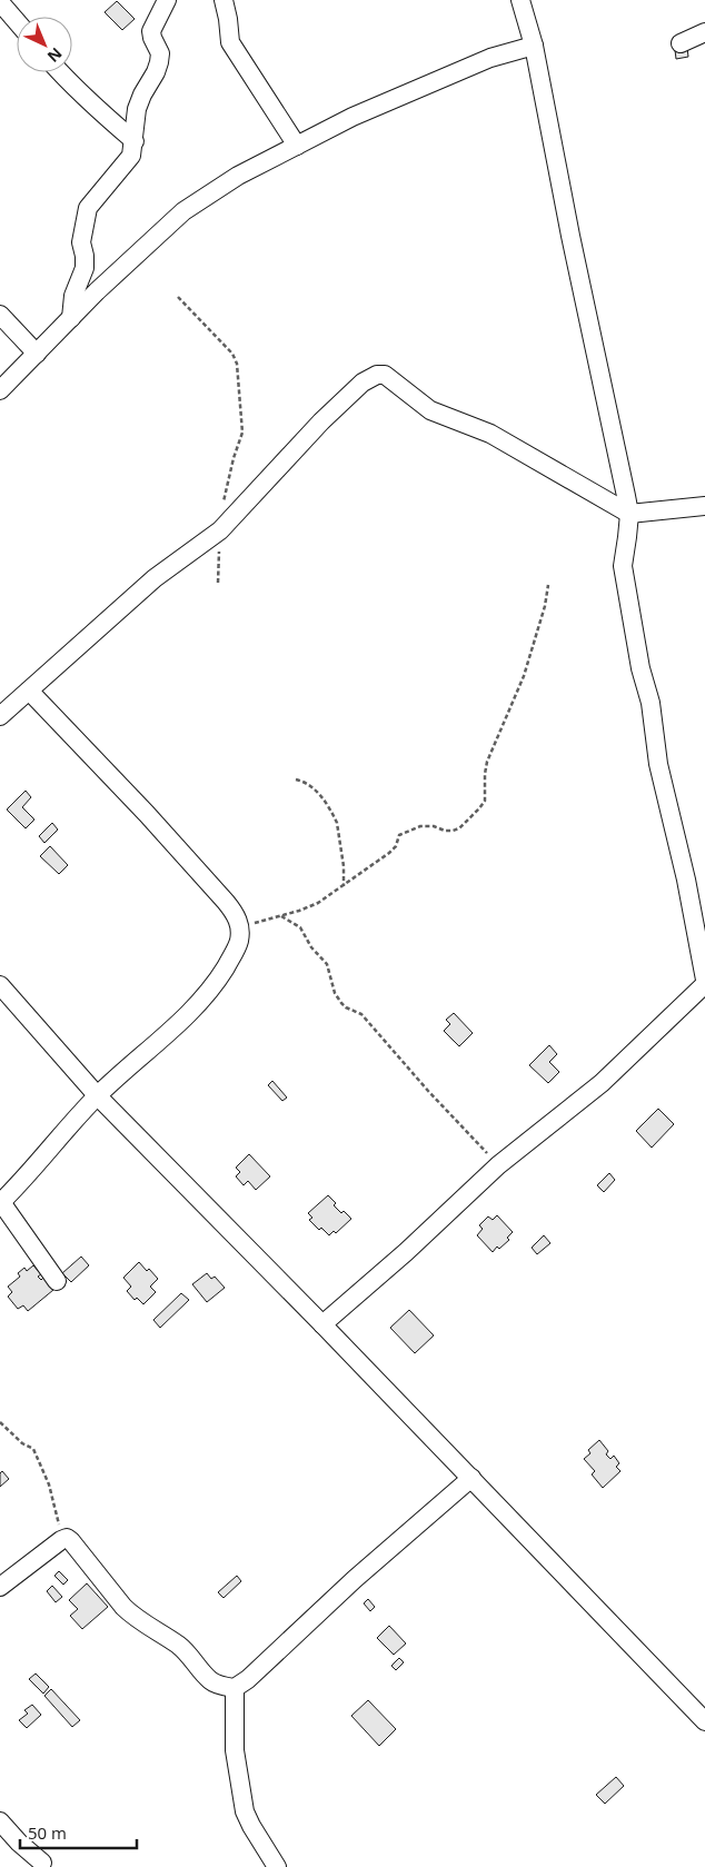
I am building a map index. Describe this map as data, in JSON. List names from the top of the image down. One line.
{"scale_bar":"50 m","north":"bottom right"}
